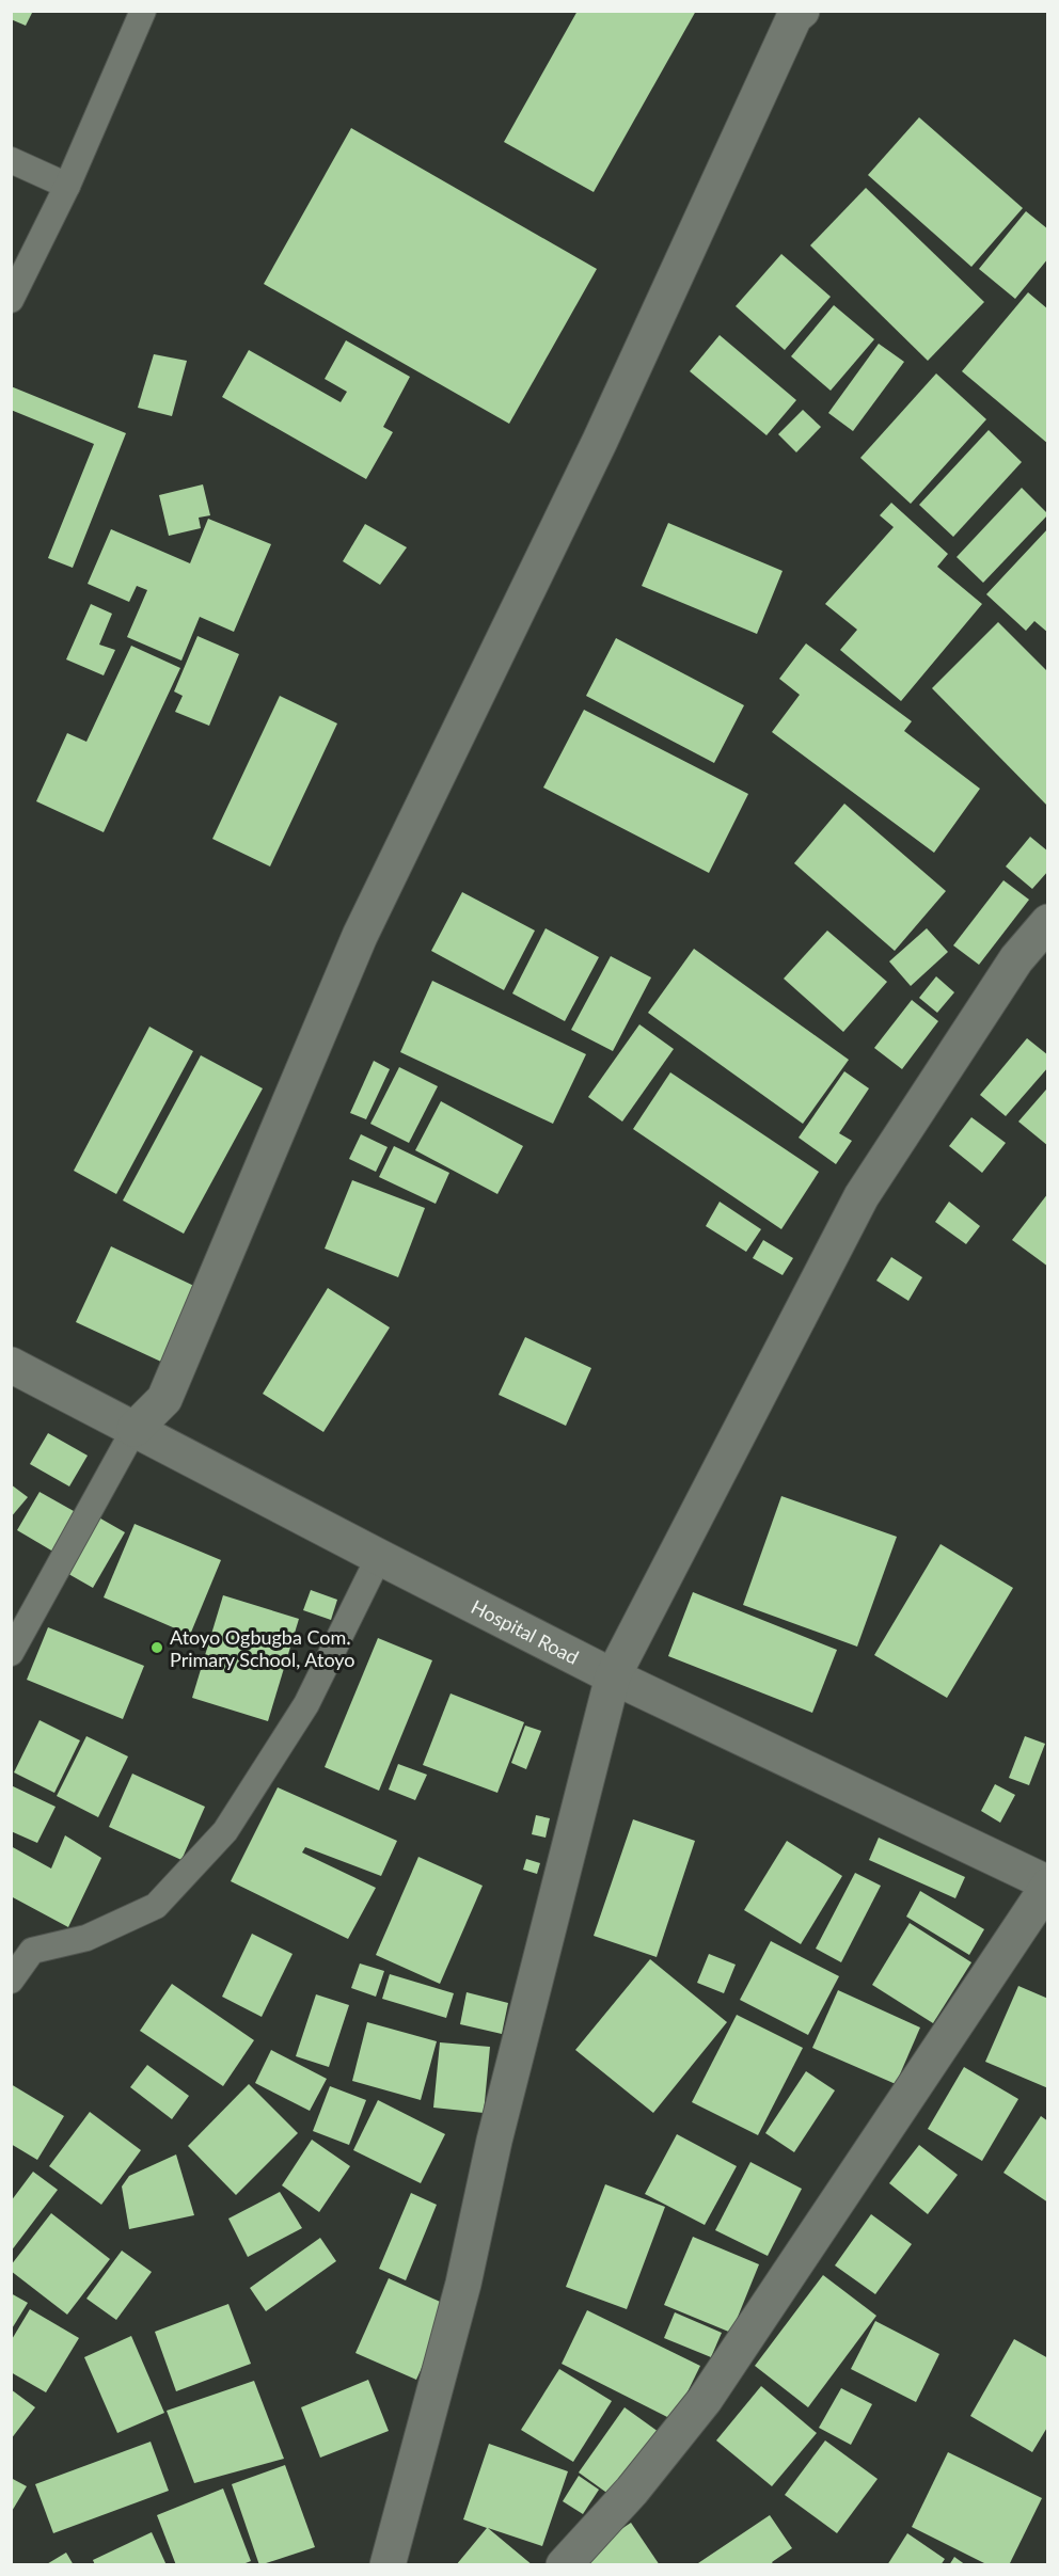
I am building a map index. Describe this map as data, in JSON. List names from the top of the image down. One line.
{"streets":{"street":["Hospital Road"]},"places":["Atoyo Ogbugba Com. Primary School, Atoyo"]}
